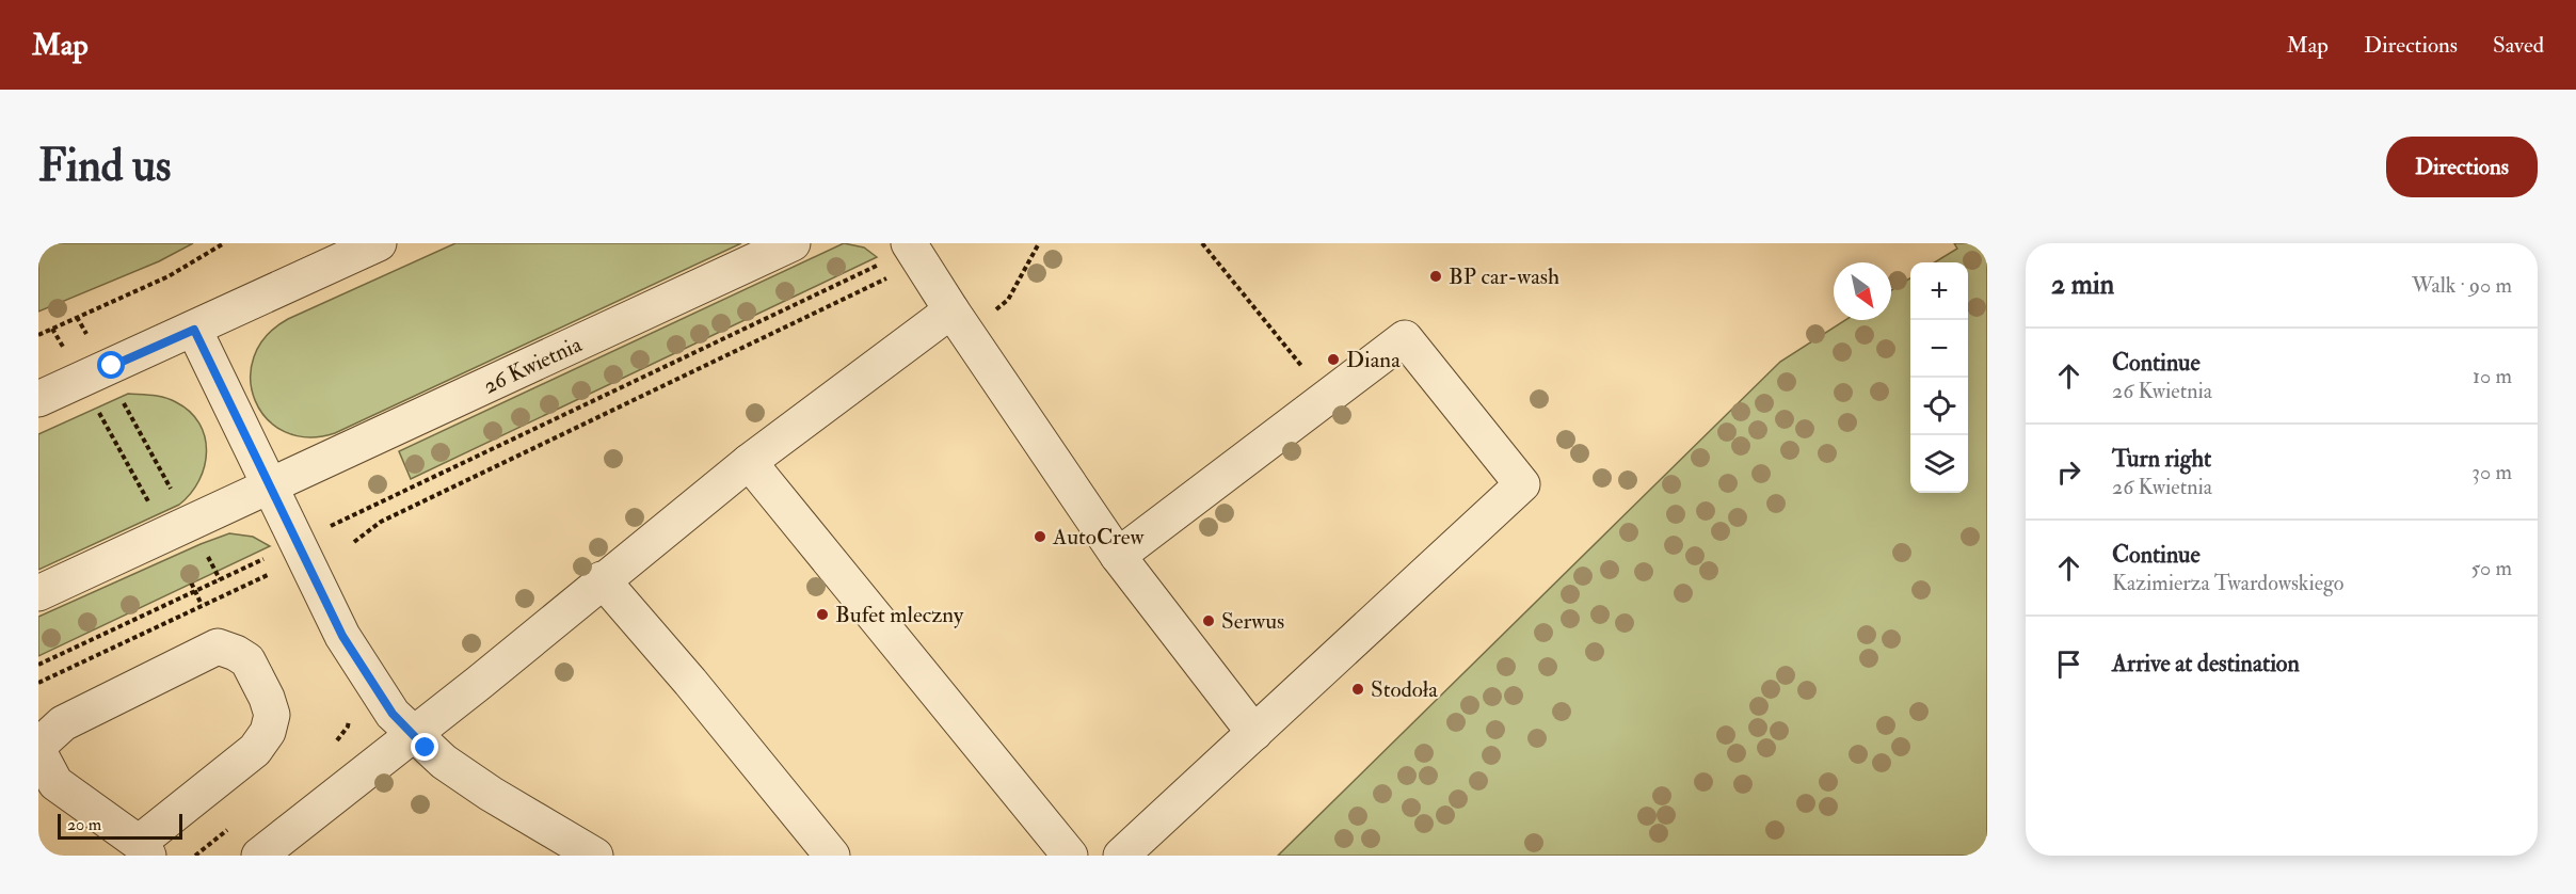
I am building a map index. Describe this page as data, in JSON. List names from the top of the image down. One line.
{"streets":{"street":["26 Kwietnia"]},"places":["BP car-wash","Diana","AutoCrew","Bufet mleczny","Serwus","Stodoła"],"scale_bar":"20 m","north":"bottom right","page":{"header":"Map","nav":["Map","Directions","Saved"],"buttons":"Directions","title":"Find us","heading":["2 min","Walk · 90 m"],"map_buttons":["+","−"],"list":[["Continue","26 Kwietnia","10 m"],["Turn right","26 Kwietnia","30 m"],["Continue","Kazimierza Twardowskiego","50 m"],"Arrive at destination"],"scale":"20 m"}}
